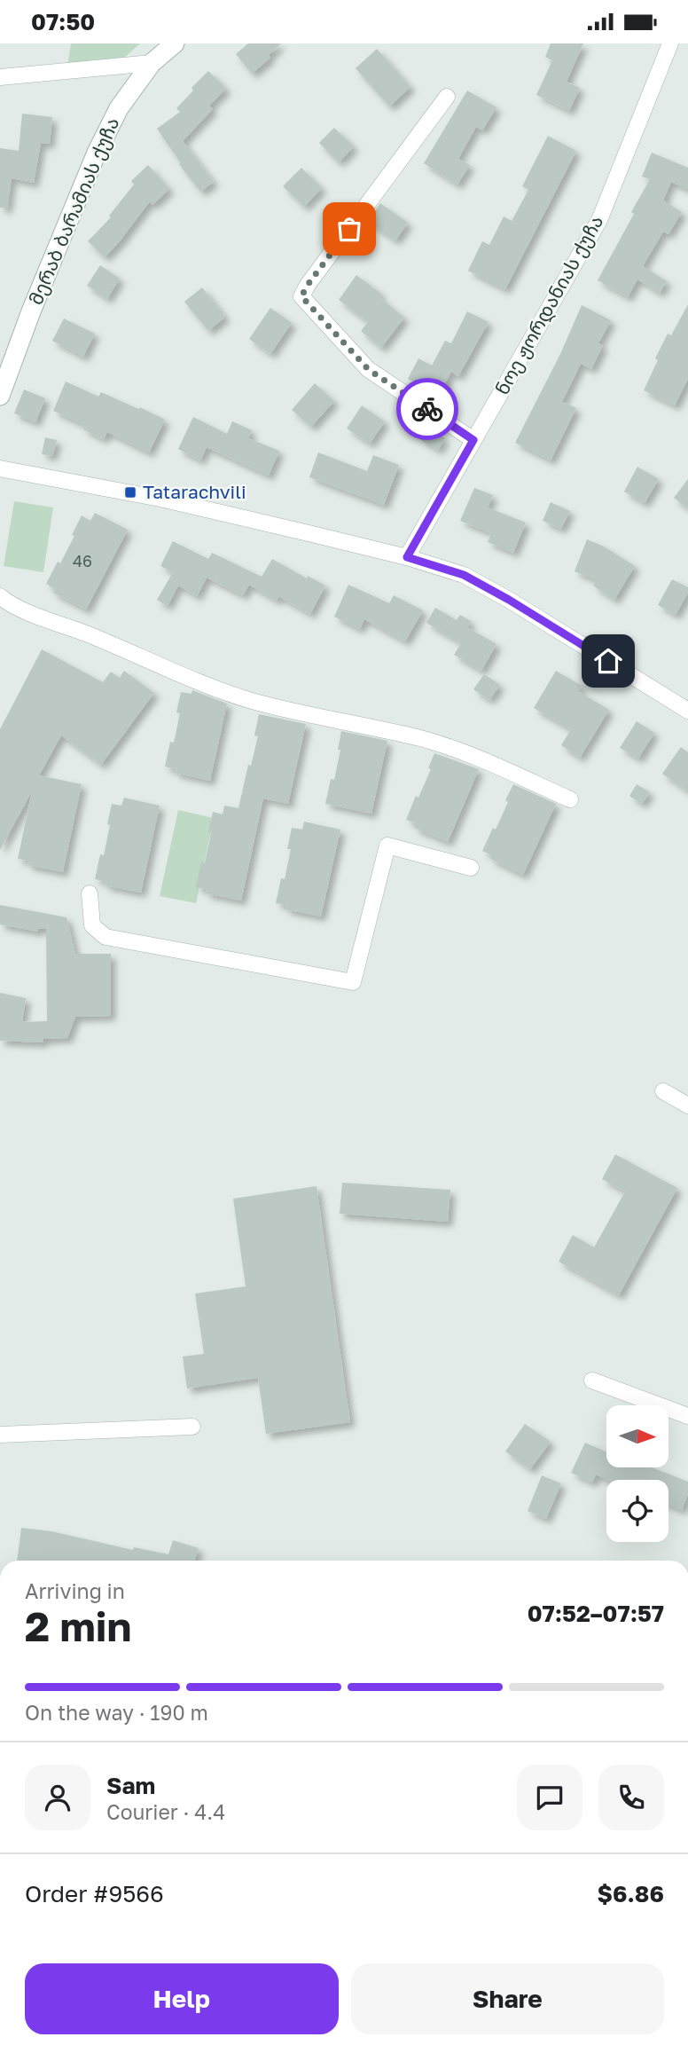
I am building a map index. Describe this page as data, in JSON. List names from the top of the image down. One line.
{"streets":{"main road":["მერაბ ბარამიას ქუჩა"],"street":["ნოე ჟორდანიას ქუჩა"]},"places":{"transit":["Tatarachvili"]},"house_numbers":["46"],"north":"right","page":{"status":"07:50","heading":["2 min","Arriving in","07:52–07:57"],"panel":["Sam","Courier · 4.4","Order #9566","$6.86"],"bar":"On the way · 190 m","buttons":["Help","Share"]}}
